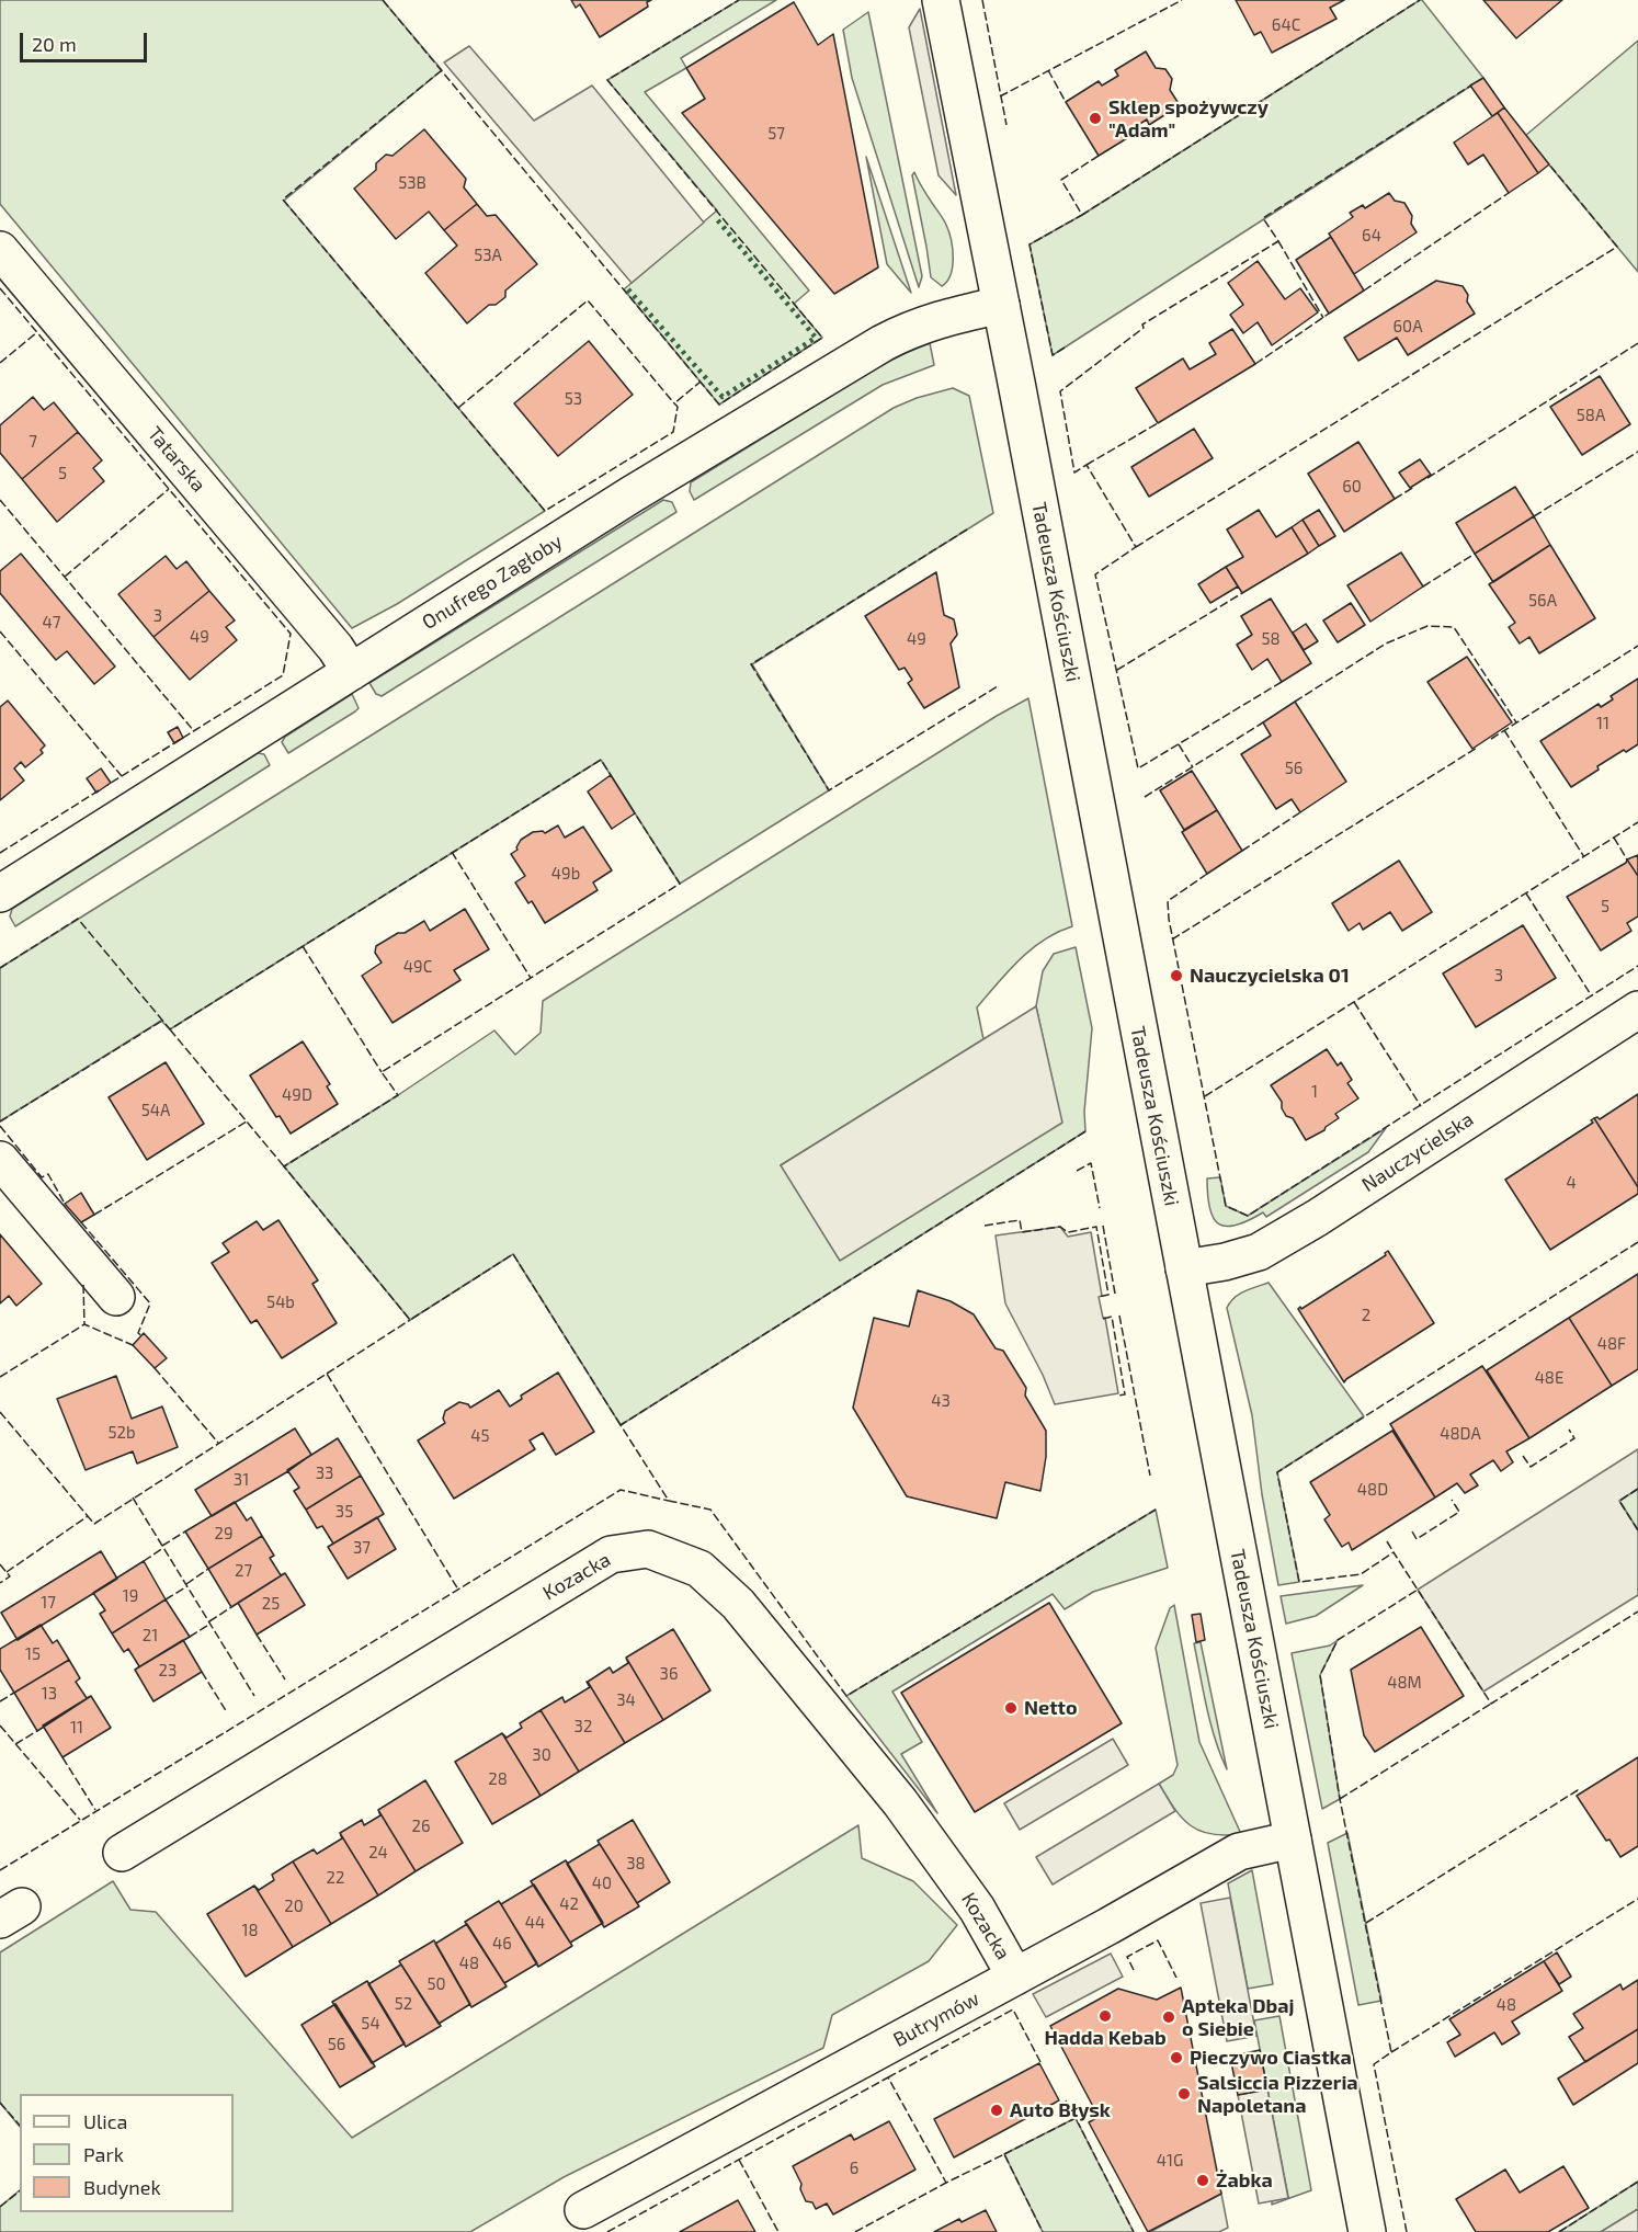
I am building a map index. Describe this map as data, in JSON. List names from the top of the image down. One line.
{"streets":{"street":["Tatarska","Onufrego Zagłoby","Tadeusza Kościuszki","Nauczycielska","Kozacka","Butrymów"]},"crossings":[["Tatarska","Onufrego Zagłoby"],["Onufrego Zagłoby","Tadeusza Kościuszki"],["Tadeusza Kościuszki","Nauczycielska"],["Tadeusza Kościuszki","Butrymów"],["Kozacka","Butrymów"]],"places":["Sklep spożywczy \"Adam\"","Nauczycielska 01","Netto","Hadda Kebab","Apteka Dbaj o Siebie","Pieczywo Ciastka","Salsiccia Pizzeria Napoletana","Auto Błysk","Żabka"],"house_numbers":["64C","57","53B","64","53A","60A","53","58A","7","5","60","56A","3","47","49","49","58","11","56","49b","5","49C","3","1","49D","54A","4","54b","2","48F","48E","43","52b","48DA","45","33","31","48D","35","29","37","27","19","17","25","21","15","23","36","48M","13","34","32","11","30","28","26","24","38","22","40","42","20","44","18","46","48","50","52","48","54","56","41G","6"],"legend":["Ulica","Park","Budynek"],"scale_bar":"20 m"}
